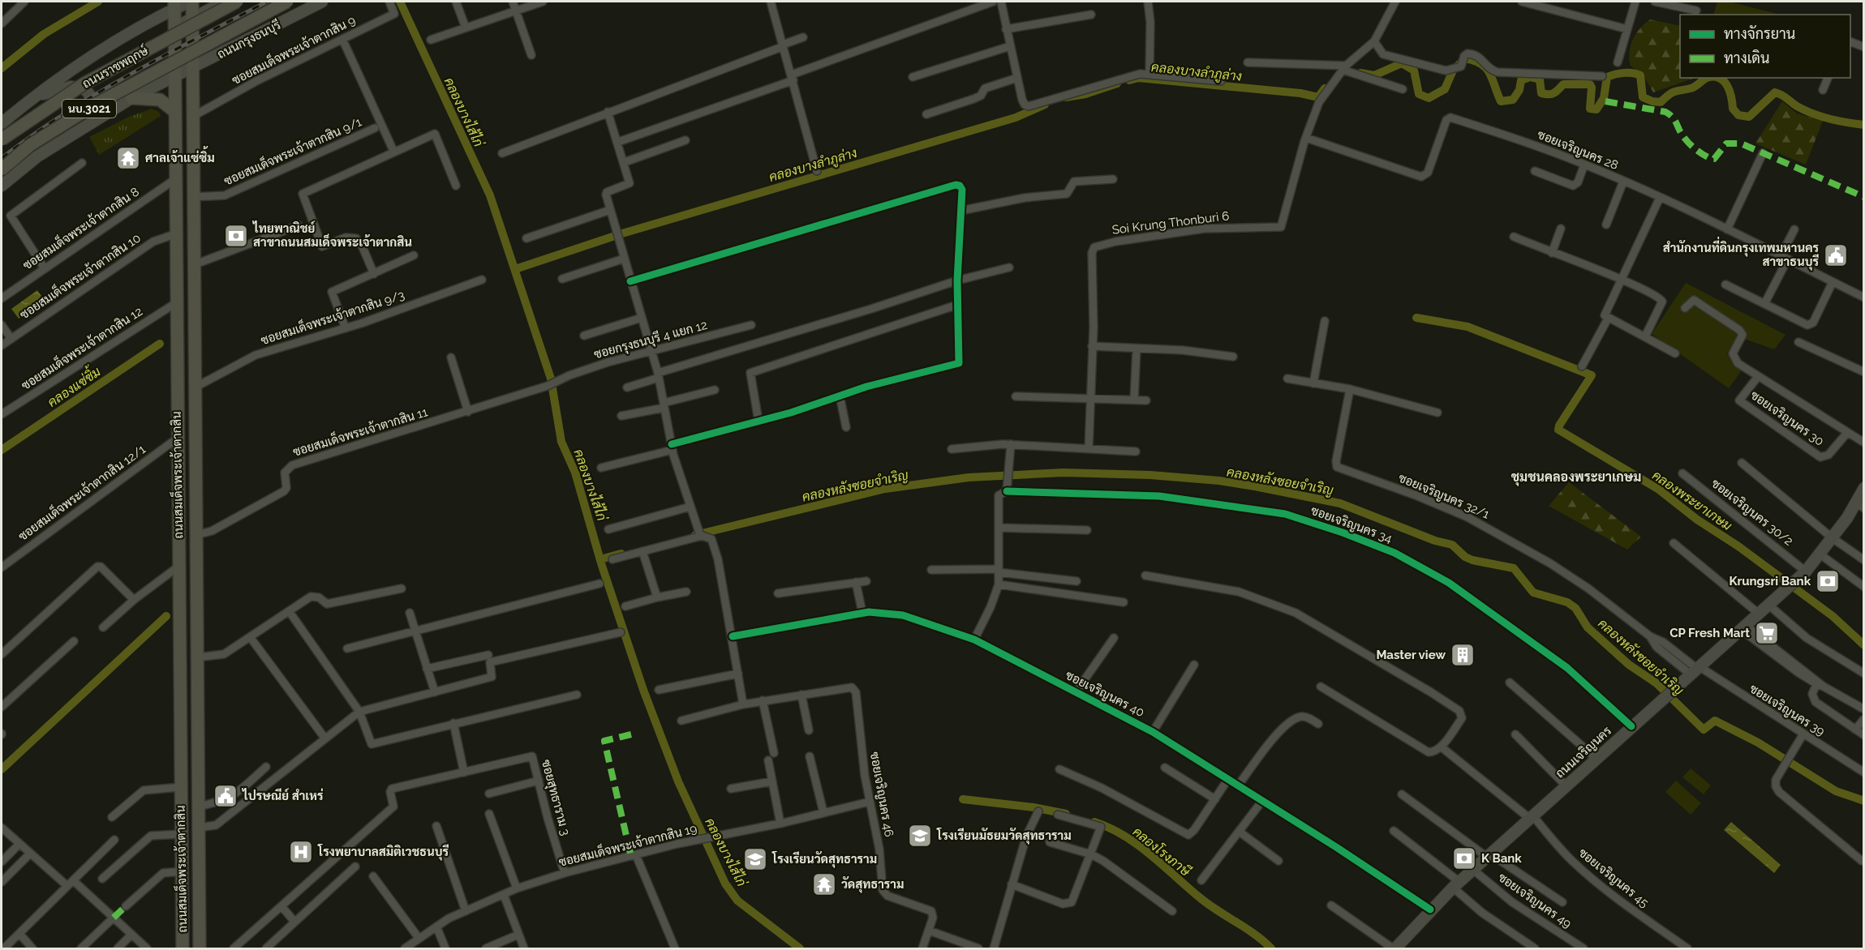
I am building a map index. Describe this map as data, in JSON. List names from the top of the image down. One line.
{"streets":{"main road":["ถนนกรุงธนบุรี","ถนนราชพฤกษ์","นบ.3021","ถนนสมเด็จพระเจ้าตากสิน","ถนนเจริญนคร"],"street":["ซอยสมเด็จพระเจ้าตากสิน 9","ซอยเจริญนคร 28","ซอยสมเด็จพระเจ้าตากสิน 9/1","Soi Krung Thonburi 6","ซอยสมเด็จพระเจ้าตากสิน 8","ซอยสมเด็จพระเจ้าตากสิน 10","ซอยสมเด็จพระเจ้าตากสิน 9/3","ซอยกรุงธนบุรี 4 แยก 12","ซอยสมเด็จพระเจ้าตากสิน 12","ซอยเจริญนคร 30","ซอยสมเด็จพระเจ้าตากสิน 11","ซอยสมเด็จพระเจ้าตากสิน 12/1","ซอยเจริญนคร 32/1","ซอยเจริญนคร 30/2","ซอยเจริญนคร 34","ซอยเจริญนคร 40","ซอยเจริญนคร 39","ซอยเจริญนคร 46","ซอยสุทธาราม 3","ซอยสมเด็จพระเจ้าตากสิน 19","ซอยเจริญนคร 45","ซอยเจริญนคร 49"]},"crossings":[["ถนนกรุงธนบุรี","ถนนราชพฤกษ์"],["ถนนกรุงธนบุรี","นบ.3021"],["ถนนกรุงธนบุรี","ถนนสมเด็จพระเจ้าตากสิน"],["ซอยสมเด็จพระเจ้าตากสิน 9","ถนนสมเด็จพระเจ้าตากสิน"],["ถนนราชพฤกษ์","นบ.3021"],["ถนนราชพฤกษ์","ถนนสมเด็จพระเจ้าตากสิน"],["นบ.3021","ถนนสมเด็จพระเจ้าตากสิน"],["ซอยเจริญนคร 28","Soi Krung Thonburi 6"],["ซอยสมเด็จพระเจ้าตากสิน 9/1","ถนนสมเด็จพระเจ้าตากสิน"],["ซอยสมเด็จพระเจ้าตากสิน 8","ถนนสมเด็จพระเจ้าตากสิน"],["ซอยสมเด็จพระเจ้าตากสิน 10","ถนนสมเด็จพระเจ้าตากสิน"],["ซอยสมเด็จพระเจ้าตากสิน 9/3","ถนนสมเด็จพระเจ้าตากสิน"],["ซอยกรุงธนบุรี 4 แยก 12","ซอยสมเด็จพระเจ้าตากสิน 11"],["ซอยสมเด็จพระเจ้าตากสิน 12","ถนนสมเด็จพระเจ้าตากสิน"],["ซอยสมเด็จพระเจ้าตากสิน 11","ถนนสมเด็จพระเจ้าตากสิน"],["ถนนสมเด็จพระเจ้าตากสิน","ซอยสมเด็จพระเจ้าตากสิน 12/1"],["ซอยเจริญนคร 32/1","ซอยเจริญนคร 39"],["ซอยเจริญนคร 32/1","ถนนเจริญนคร"],["ซอยเจริญนคร 30/2","ถนนเจริญนคร"],["ซอยเจริญนคร 34","ถนนเจริญนคร"],["ซอยเจริญนคร 40","ถนนเจริญนคร"],["ซอยเจริญนคร 39","ถนนเจริญนคร"],["ถนนเจริญนคร","ซอยเจริญนคร 45"],["ถนนเจริญนคร","ซอยเจริญนคร 49"],["ซอยเจริญนคร 46","ซอยสมเด็จพระเจ้าตากสิน 19"],["ซอยสุทธาราม 3","ซอยสมเด็จพระเจ้าตากสิน 19"]],"districts":["ชุมชนคลองพระยาเกษม"],"water":["คลองบางลำภูล่าง","คลองบางไส้ไก่","คลองแซ่ซิ้ม","คลองหลังซอยจำเริญ","คลองพระยาเกษม","คลองโรงภาษี"],"places":{"temple":["ศาลเจ้าแซ่ซิ้ม","วัดสุทธาราม"],"bank":["ไทยพาณิชย์ สาขาถนนสมเด็จพระเจ้าตากสิน","Krungsri Bank","K Bank"],"public building":["สํานักงานที่ดินกรุงเทพมหานคร สาขาธนบุรี","ไปรษณีย์ สำเหร่"],"supermarket":["CP Fresh Mart"],"building":["Master view"],"school or university":["โรงเรียนมัธยมวัดสุทธาราม","โรงเรียนวัดสุทธาราม"],"hospital":["โรงพยาบาลสมิติเวชธนบุรี"]},"legend":["ทางจักรยาน","ทางเดิน"]}
